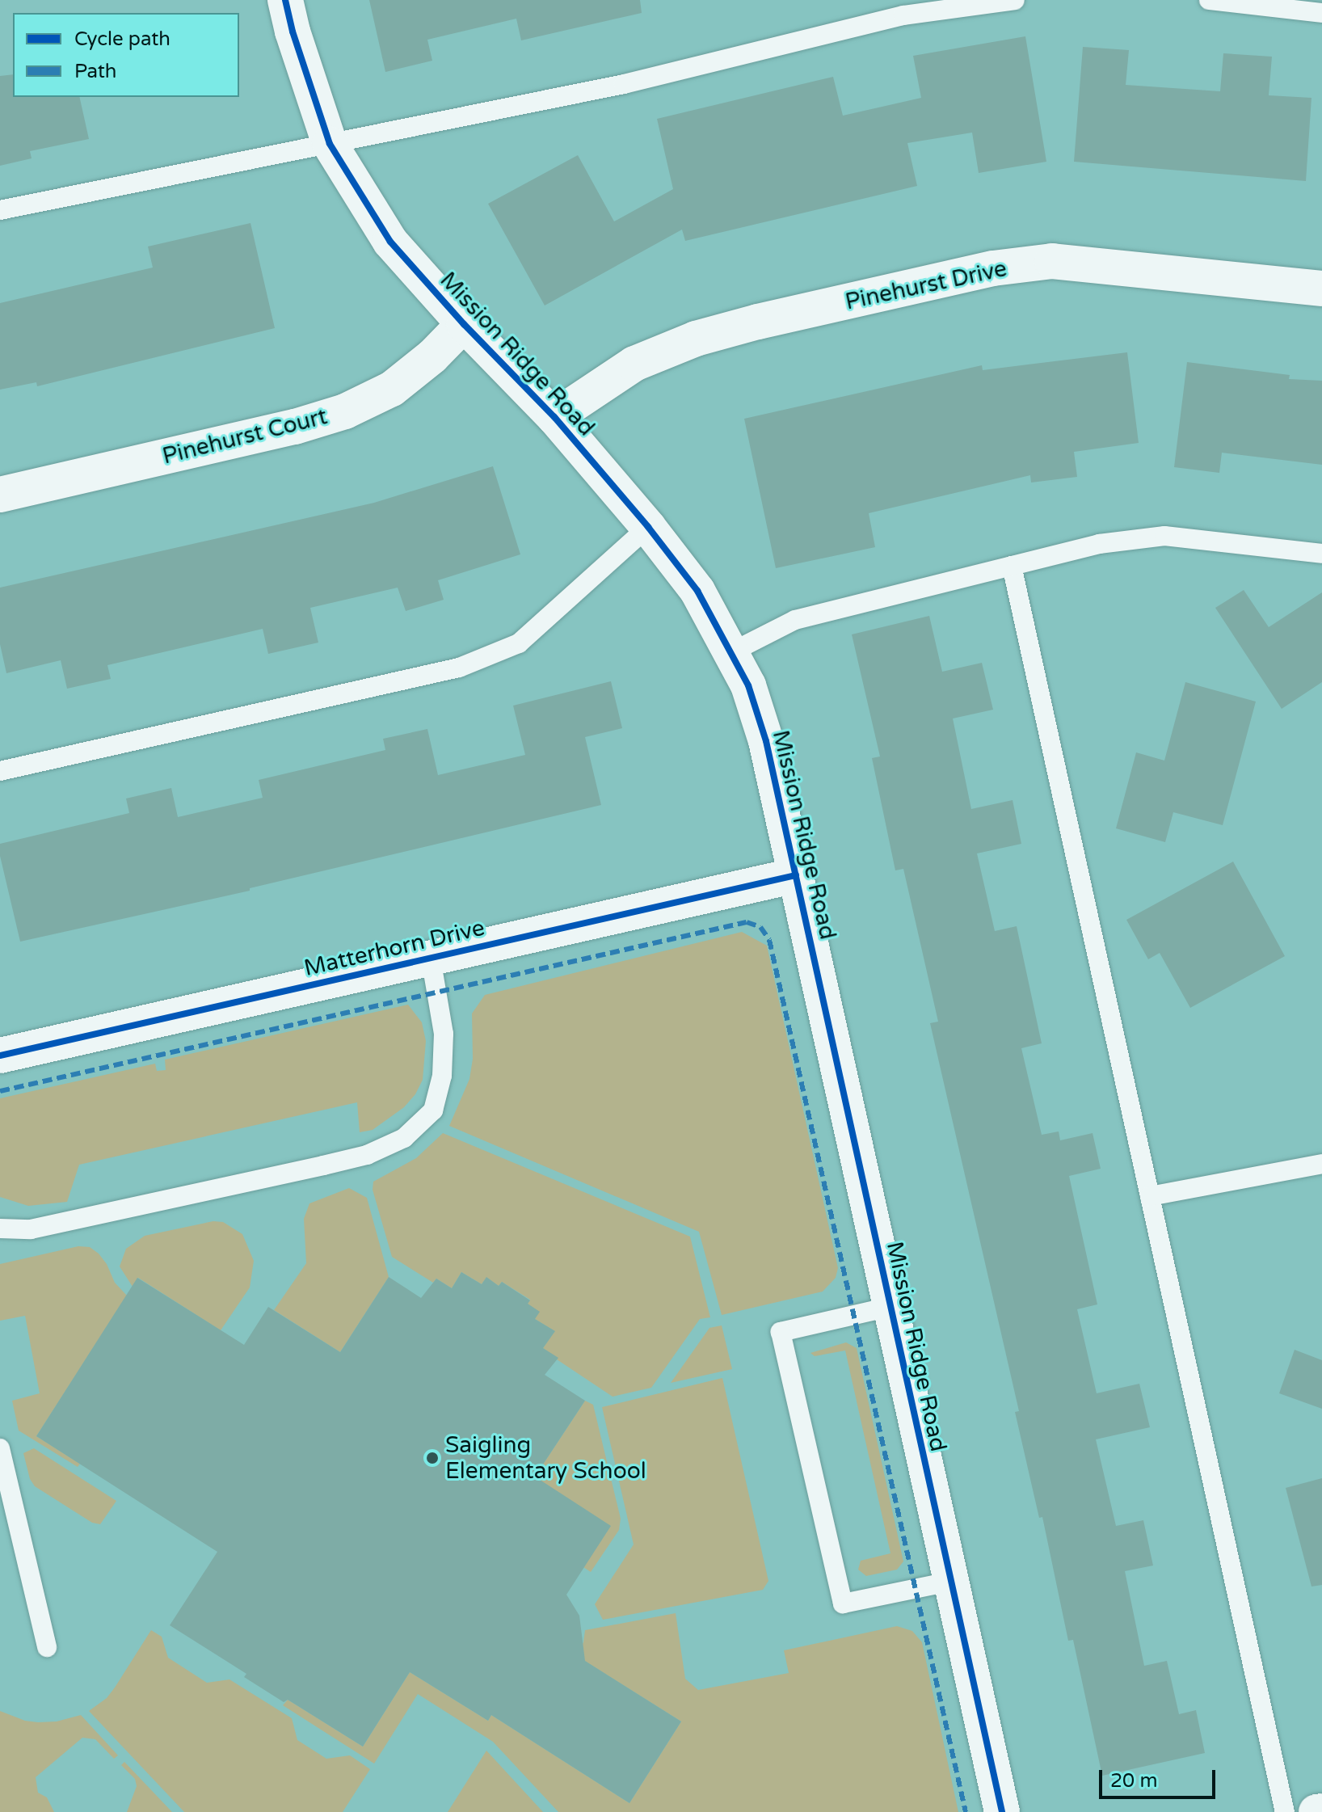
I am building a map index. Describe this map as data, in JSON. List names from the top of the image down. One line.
{"streets":{"street":["Pinehurst Drive","Mission Ridge Road","Pinehurst Court","Matterhorn Drive"]},"crossings":[["Pinehurst Drive","Mission Ridge Road"],["Mission Ridge Road","Pinehurst Court"],["Mission Ridge Road","Matterhorn Drive"]],"places":["Saigling Elementary School"],"legend":["Cycle path","Path"],"scale_bar":"20 m"}
